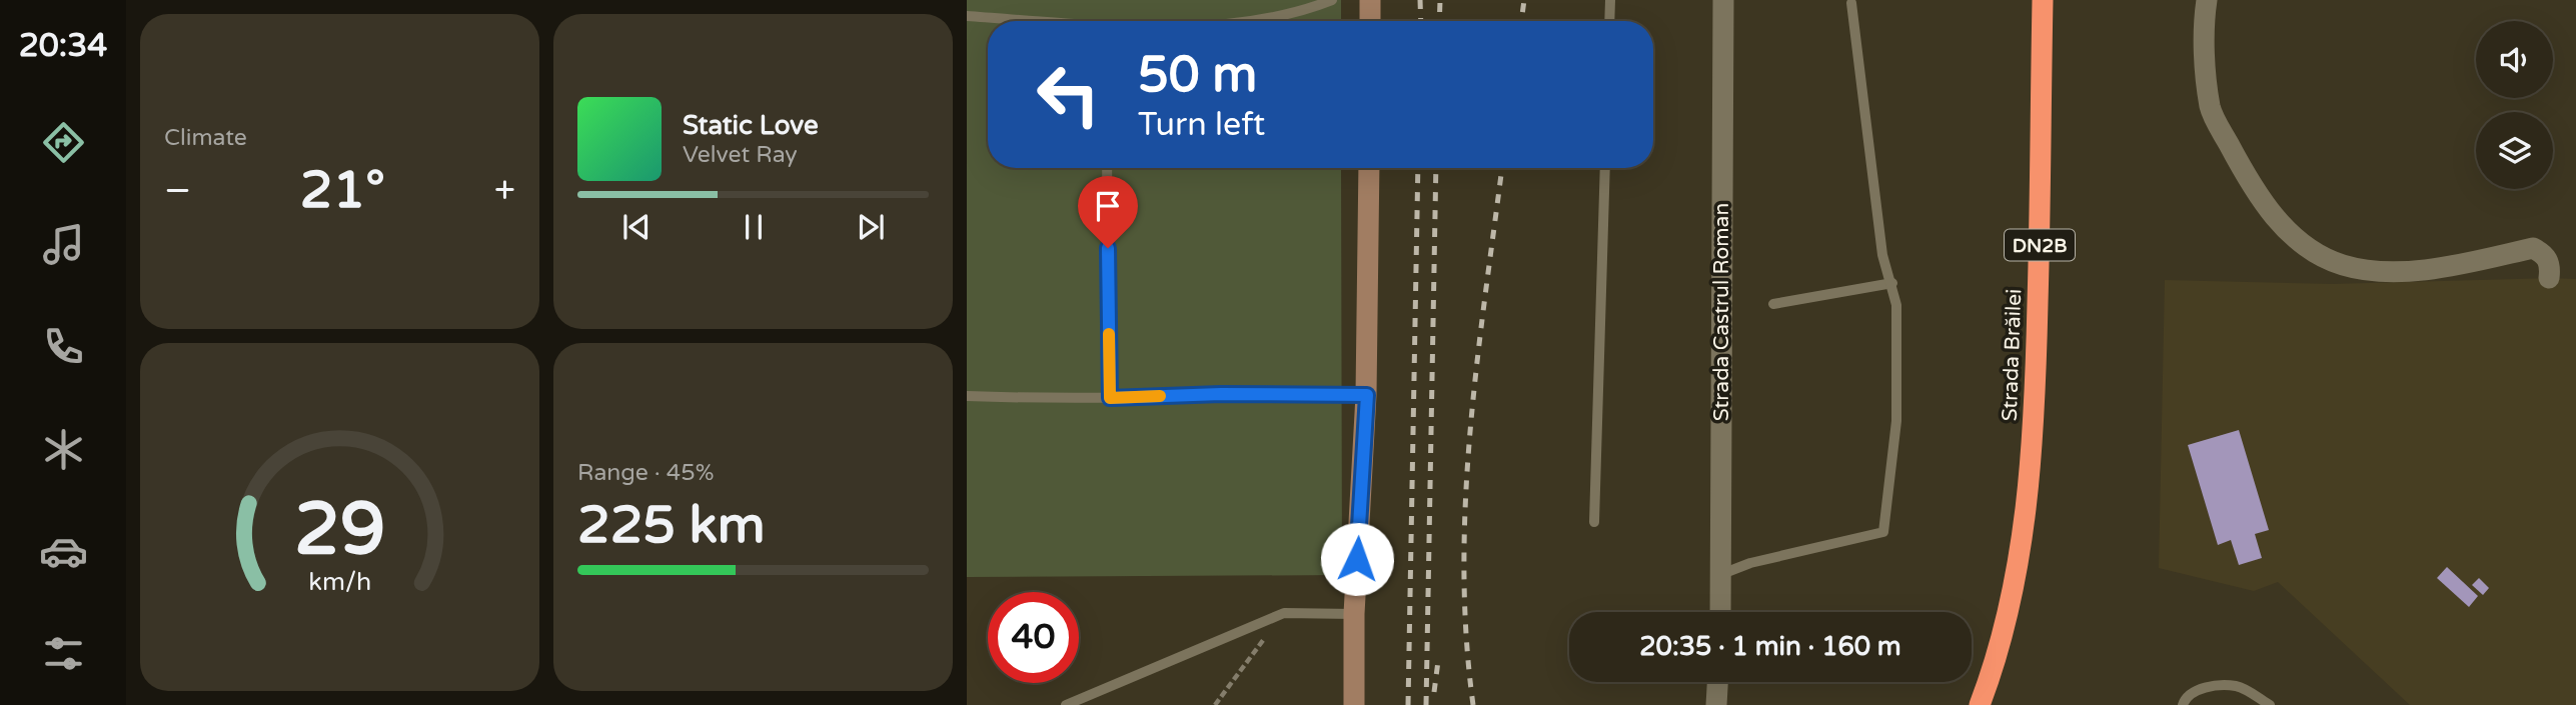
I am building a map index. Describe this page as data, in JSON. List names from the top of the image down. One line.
{"streets":{"highway":["DN2B","Strada Brăilei"],"street":["Strada Castrul Roman"]},"page":{"tabs":"20:34","tile":["Climate",["Range · 45%","225 km"]],"turn":["50 m","Turn left"],"song":["Static Love","Velvet Ray"],"heat":["−","21°","+"],"limit":"40","trip":"20:35 · 1 min · 160 m","gauge":["29","km/h"]}}
